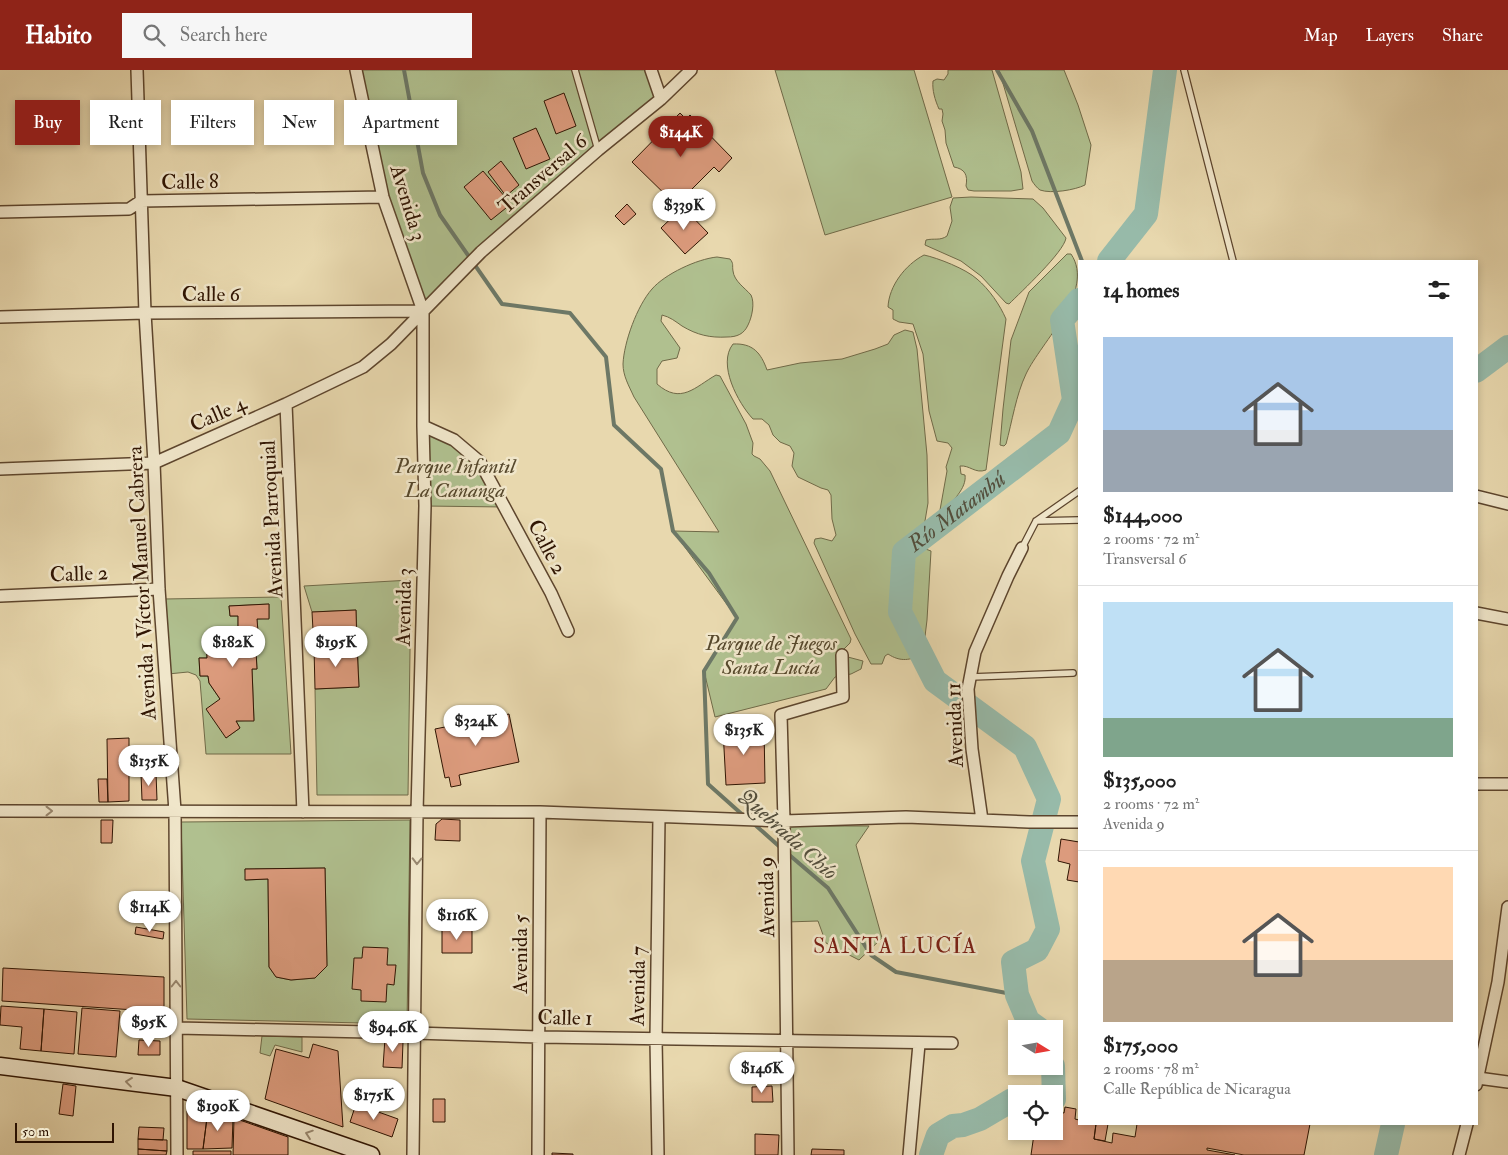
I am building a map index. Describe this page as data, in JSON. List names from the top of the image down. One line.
{"streets":{"street":["Transversal 6","Calle 8","Avenida 3","Calle 6","Calle 4","Avenida Parroquial","Calle 2","Avenida 1 Víctor Manuel Cabrera","Avenida 11","Avenida 9","Avenida 5","Avenida 7","Calle 1"]},"crossings":[["Transversal 6","Avenida 3"],["Transversal 6","Calle 6"],["Transversal 6","Calle 4"],["Calle 8","Avenida 3"],["Calle 8","Avenida 1 Víctor Manuel Cabrera"],["Avenida 3","Calle 6"],["Avenida 3","Calle 4"],["Avenida 3","Calle 2"],["Avenida 3","Calle 1"],["Calle 6","Calle 4"],["Calle 6","Avenida 1 Víctor Manuel Cabrera"],["Calle 4","Avenida Parroquial"],["Calle 4","Avenida 1 Víctor Manuel Cabrera"],["Calle 2","Avenida 1 Víctor Manuel Cabrera"],["Avenida 1 Víctor Manuel Cabrera","Calle 1"],["Avenida 9","Calle 1"],["Avenida 5","Calle 1"],["Avenida 7","Calle 1"]],"districts":["SANTA LUCÍA"],"water":["Río Matambú","Quebrada Chío"],"parks":["Parque Infantil La Cananga","Parque de Juegos Santa Lucía"],"scale_bar":"50 m","north":"right","page":{"header":"Habito","search":"Search here","nav":["Map","Layers","Share"],"chip":["Buy","Rent","Filters","New","Apartment"],"price":["$144K","$339K","$182K","$195K","$324K","$135K","$135K","$114K","$116K","$95K","$94.6K","$146K","$175K","$190K"],"heading":"14 homes","list":[{"name":"$144,000","note":"2 rooms · 72 m² · Transversal 6"},{"name":"$135,000","note":"2 rooms · 72 m² · Avenida 9"},{"name":"$175,000","note":"2 rooms · 78 m² · Calle República de Nicaragua"}],"scale":"50 m"}}
